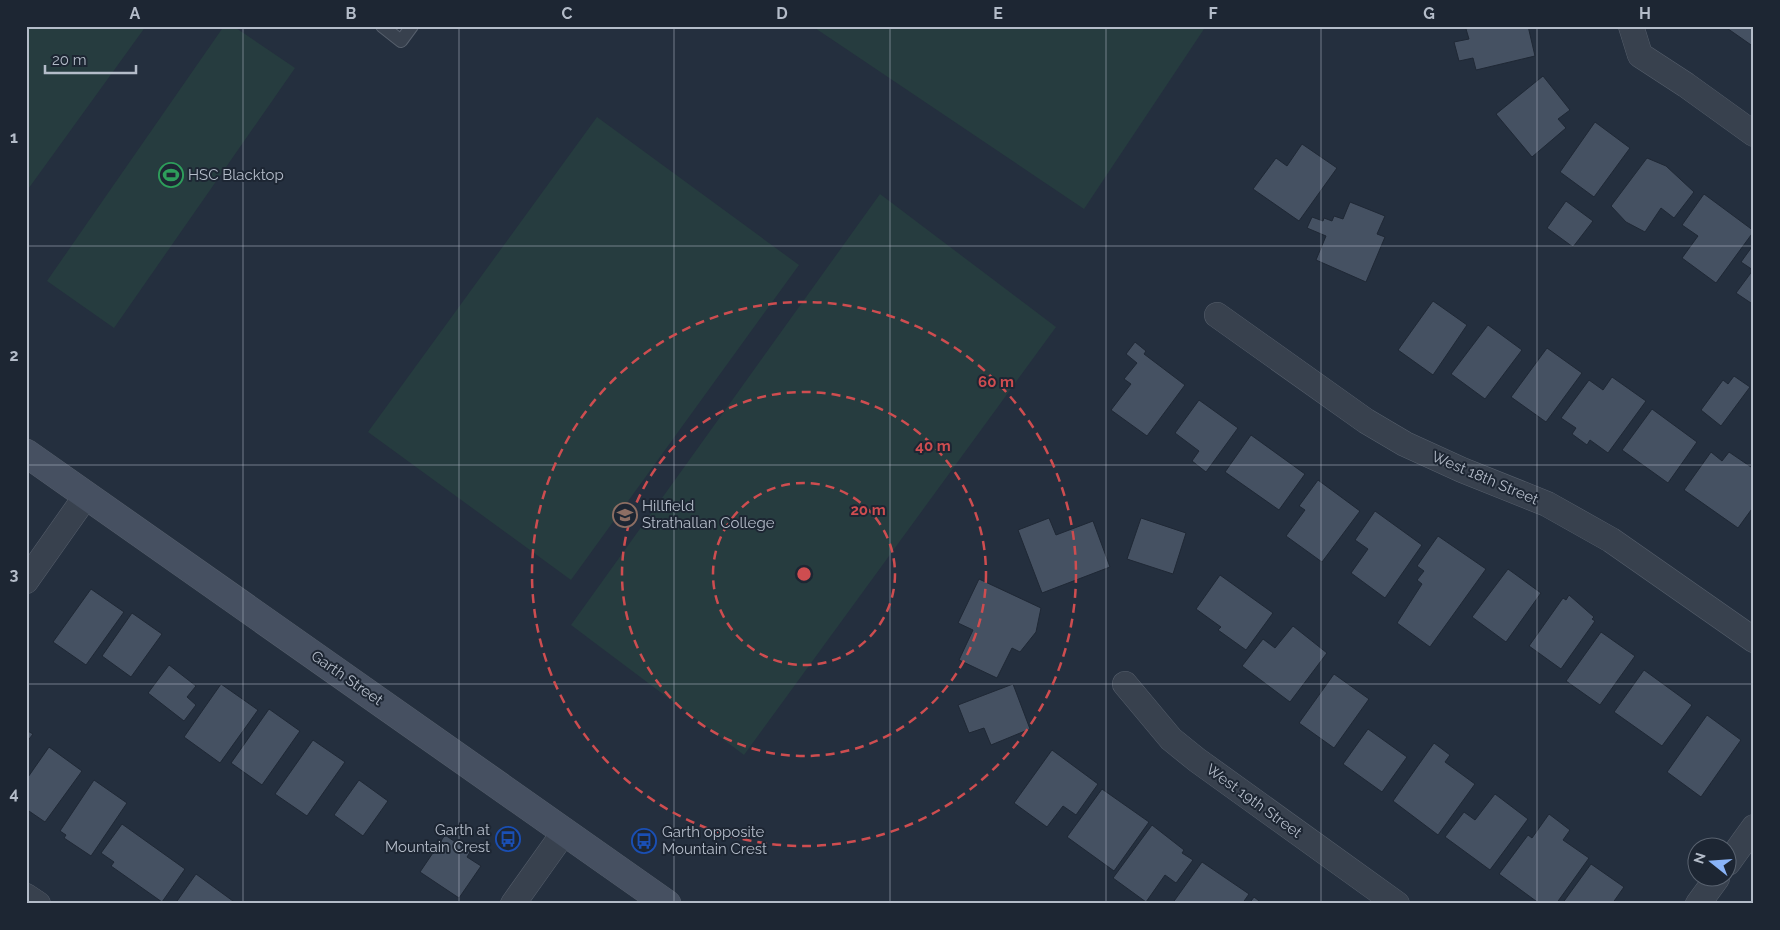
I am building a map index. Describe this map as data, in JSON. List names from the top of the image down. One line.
{"streets":{"main road":["Garth Street"],"street":["West 18th Street","West 19th Street"]},"places":{"sports":["HSC Blacktop"],"school or university":["Hillfield Strathallan College"],"bus stop":["Garth at Mountain Crest","Garth opposite Mountain Crest"]},"scale_bar":"20 m","north":"left","grid":{"columns":["A","B","C","D","E","F","G","H"],"rows":["1","2","3","4"]},"rings":["60 m","40 m","20 m"]}
